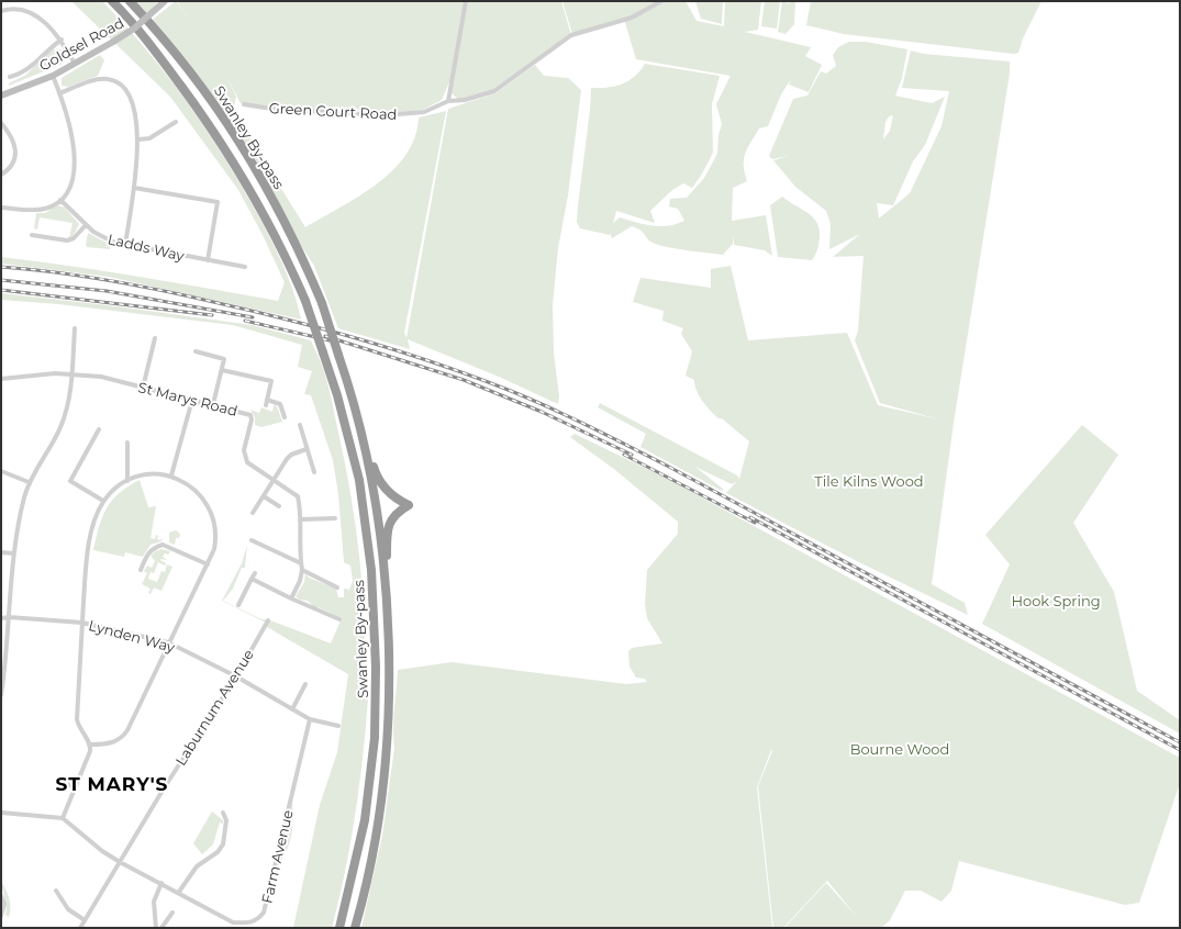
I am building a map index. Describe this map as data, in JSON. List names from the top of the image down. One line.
{"streets":{"highway":["Swanley By-pass"],"main road":["Goldsel Road"],"street":["Green Court Road","Ladds Way","St Marys Road","Lynden Way","Laburnum Avenue","Farm Avenue"]},"crossings":[["Lynden Way","Laburnum Avenue"],["Lynden Way","Farm Avenue"],["Laburnum Avenue","Farm Avenue"]],"districts":["ST MARY'S"],"parks":["Tile Kilns Wood","Hook Spring","Bourne Wood"]}
